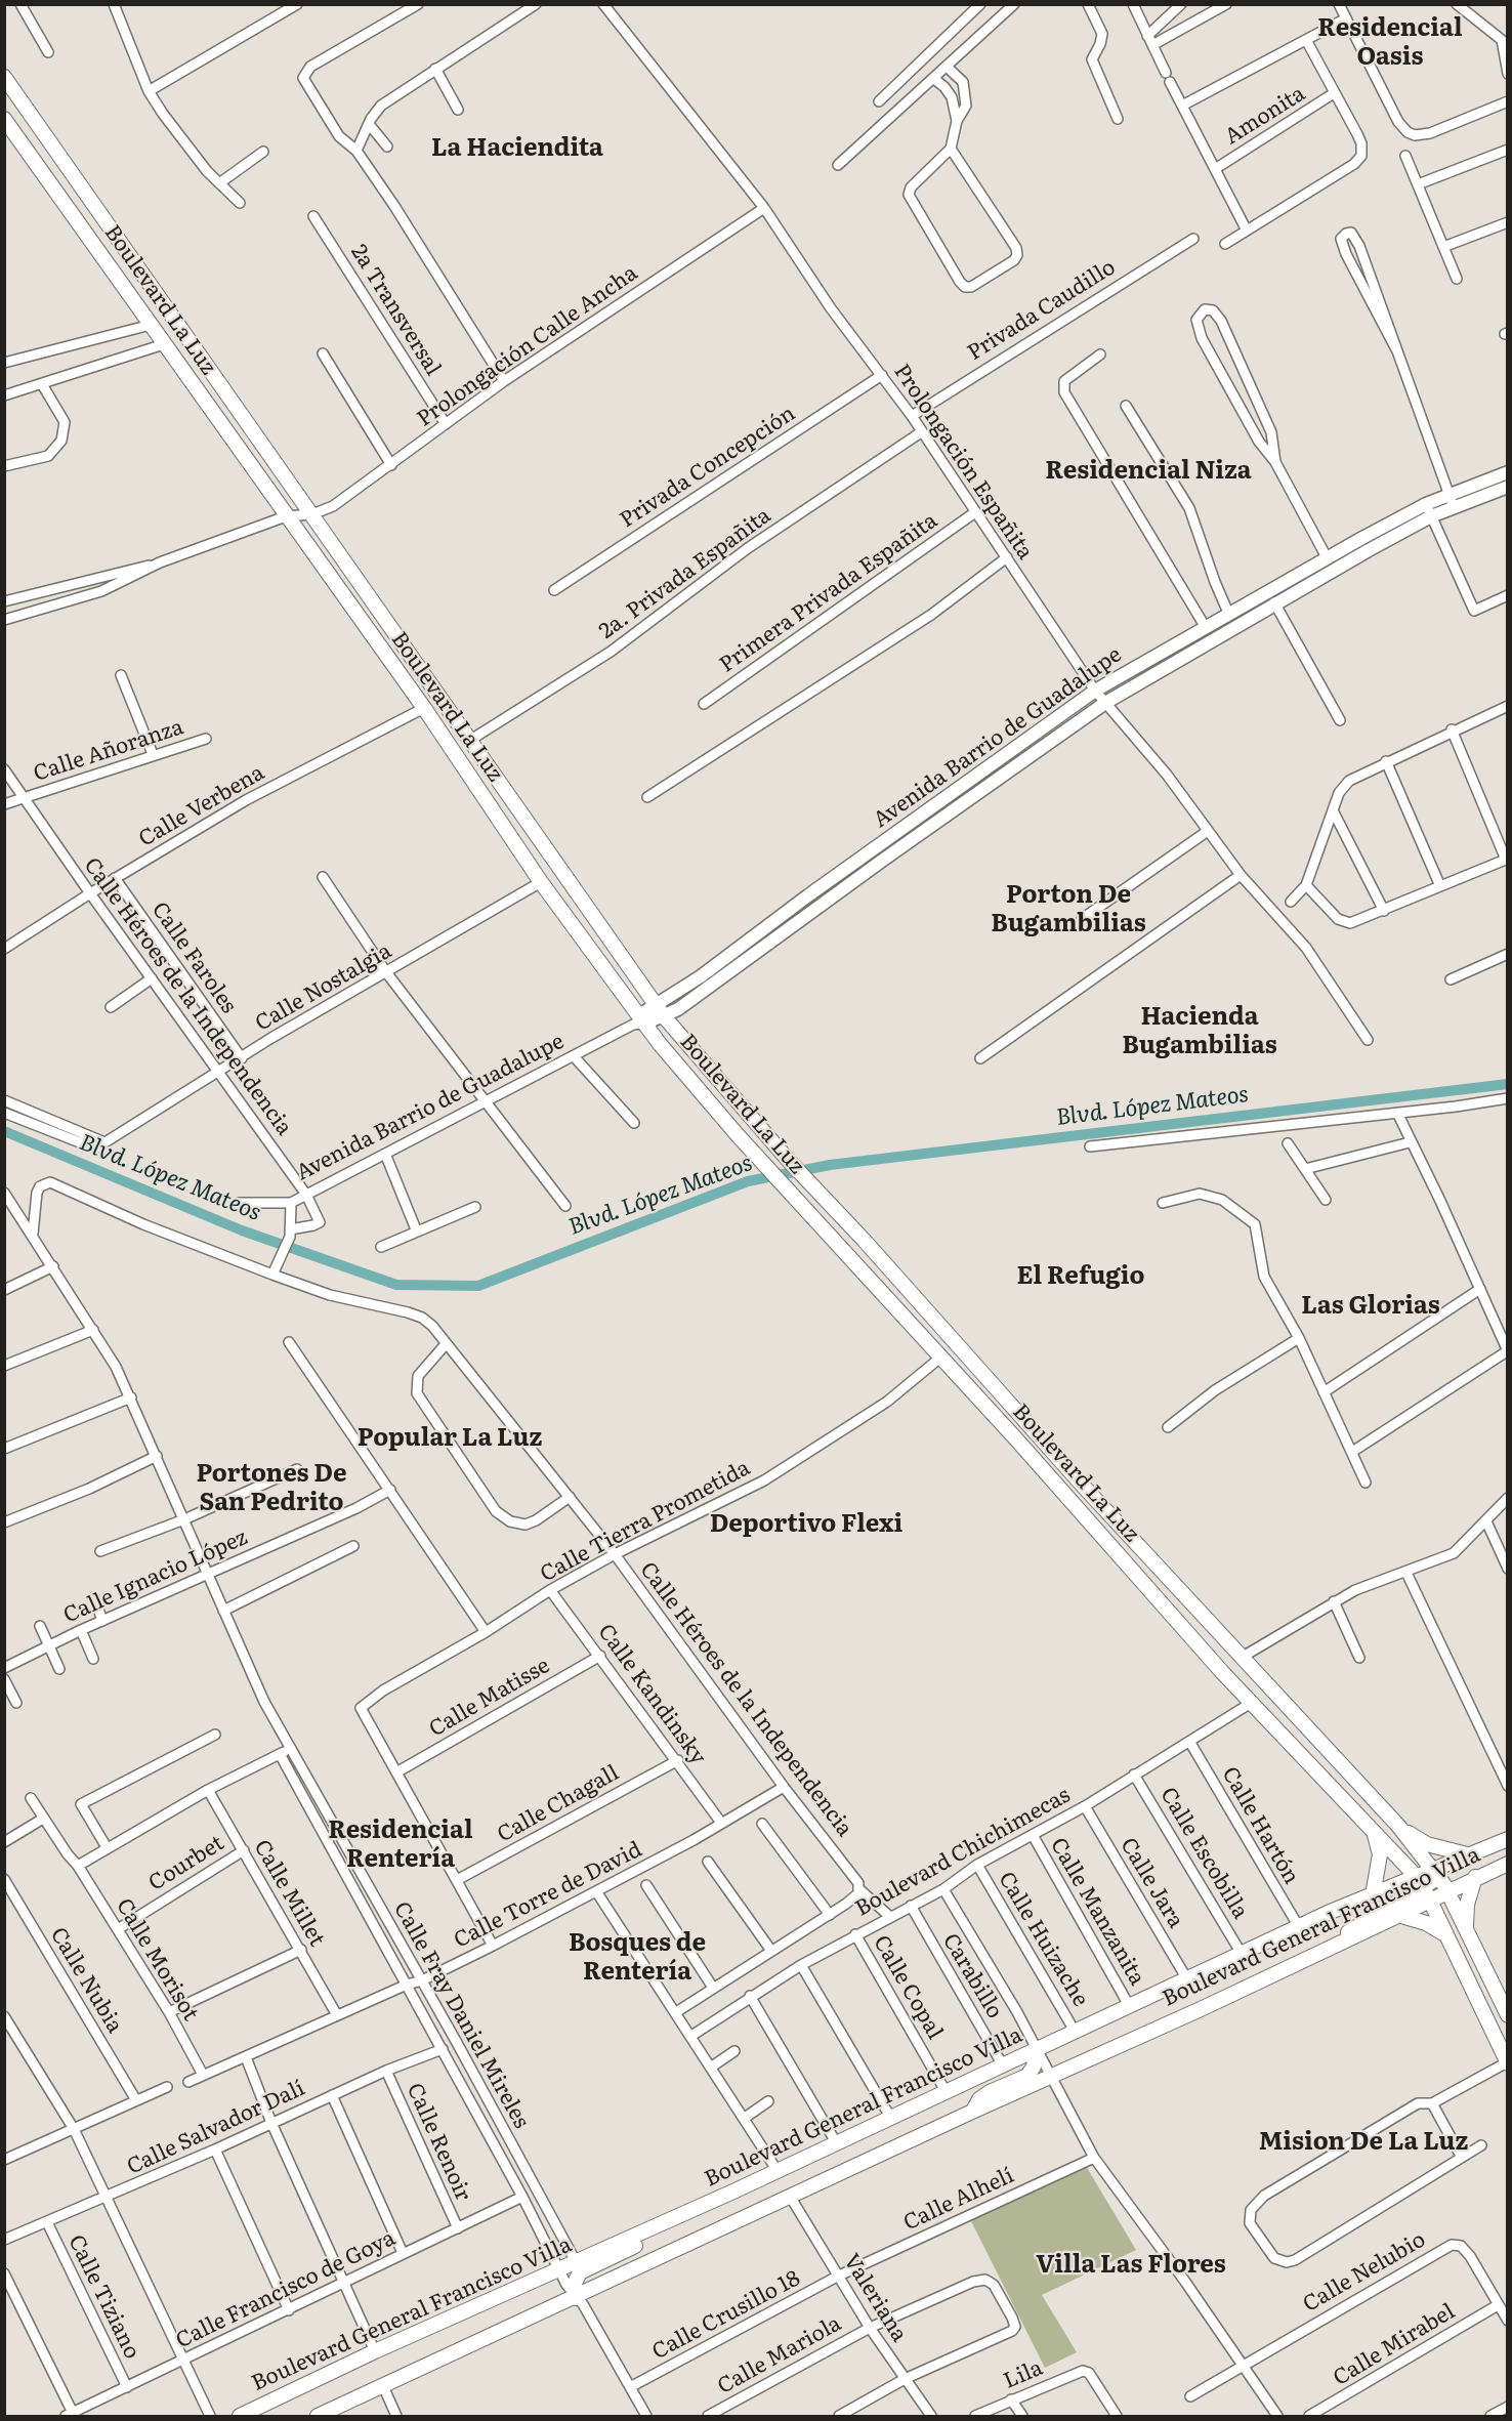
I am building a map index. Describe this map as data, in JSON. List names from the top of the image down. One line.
{"streets":{"main road":["Boulevard La Luz","Boulevard General Francisco Villa"],"street":["Amonita","2a Transversal","Privada Caudillo","Prolongación Calle Ancha","Prolongación Españita","Privada Concepción","2a. Privada Españita","Primera Privada Españita","Avenida Barrio de Guadalupe","Calle Añoranza","Calle Verbena","Calle Faroles","Calle Nostalgia","Calle Héroes de la Independencia","Calle Tierra Prometida","Calle Ignacio López","Calle Kandinsky","Calle Matisse","Calle Chagall","Calle Hartón","Boulevard Chichimecas","Calle Escobilla","Courbet","Calle Jara","Calle Millet","Calle Torre de David","Calle Manzanita","Calle Huizache","Calle Morisot","Carabillo","Calle Nubia","Calle Copal","Calle Fray Daniel Mireles","Calle Salvador Dalí","Calle Renoir","Calle Alhelí","Calle Nelubio","Calle Francisco de Goya","Calle Tiziano","Valeriana","Calle Crusillo 18","Calle Mirabel","Calle Mariola","Lila"]},"crossings":[["Boulevard La Luz","Prolongación Calle Ancha"],["Boulevard La Luz","2a. Privada Españita"],["Boulevard La Luz","Avenida Barrio de Guadalupe"],["Boulevard La Luz","Calle Verbena"],["Boulevard La Luz","Calle Nostalgia"],["Boulevard La Luz","Calle Tierra Prometida"],["Boulevard La Luz","Boulevard Chichimecas"],["Boulevard La Luz","Boulevard General Francisco Villa"],["2a Transversal","Prolongación Calle Ancha"],["Privada Caudillo","Prolongación Españita"],["Prolongación Calle Ancha","Prolongación Españita"],["Prolongación Españita","Privada Concepción"],["Prolongación Españita","2a. Privada Españita"],["Prolongación Españita","Primera Privada Españita"],["Prolongación Españita","Avenida Barrio de Guadalupe"],["Avenida Barrio de Guadalupe","Calle Héroes de la Independencia"],["Calle Añoranza","Calle Héroes de la Independencia"],["Calle Verbena","Calle Faroles"],["Calle Verbena","Calle Héroes de la Independencia"],["Calle Faroles","Calle Nostalgia"],["Calle Nostalgia","Calle Héroes de la Independencia"],["Calle Héroes de la Independencia","Calle Tierra Prometida"],["Calle Héroes de la Independencia","Boulevard Chichimecas"],["Calle Héroes de la Independencia","Calle Torre de David"],["Calle Héroes de la Independencia","Calle Fray Daniel Mireles"],["Calle Tierra Prometida","Calle Kandinsky"],["Calle Tierra Prometida","Calle Matisse"],["Calle Ignacio López","Calle Fray Daniel Mireles"],["Calle Kandinsky","Calle Matisse"],["Calle Kandinsky","Calle Chagall"],["Calle Kandinsky","Calle Torre de David"],["Calle Hartón","Boulevard Chichimecas"],["Calle Hartón","Boulevard General Francisco Villa"],["Boulevard Chichimecas","Calle Escobilla"],["Boulevard Chichimecas","Calle Jara"],["Boulevard Chichimecas","Calle Manzanita"],["Boulevard Chichimecas","Calle Huizache"],["Boulevard Chichimecas","Carabillo"],["Boulevard Chichimecas","Calle Copal"],["Calle Escobilla","Boulevard General Francisco Villa"],["Courbet","Calle Millet"],["Courbet","Calle Morisot"],["Calle Jara","Boulevard General Francisco Villa"],["Calle Millet","Calle Torre de David"],["Calle Torre de David","Calle Morisot"],["Calle Torre de David","Calle Fray Daniel Mireles"],["Calle Manzanita","Boulevard General Francisco Villa"],["Boulevard General Francisco Villa","Calle Huizache"],["Boulevard General Francisco Villa","Carabillo"],["Boulevard General Francisco Villa","Calle Copal"],["Boulevard General Francisco Villa","Calle Fray Daniel Mireles"],["Boulevard General Francisco Villa","Valeriana"],["Calle Fray Daniel Mireles","Calle Salvador Dalí"],["Calle Fray Daniel Mireles","Calle Francisco de Goya"],["Calle Fray Daniel Mireles","Calle Crusillo 18"],["Calle Salvador Dalí","Calle Renoir"],["Calle Salvador Dalí","Calle Tiziano"],["Calle Renoir","Calle Francisco de Goya"],["Calle Alhelí","Valeriana"],["Calle Alhelí","Calle Crusillo 18"],["Calle Nelubio","Calle Mirabel"],["Calle Francisco de Goya","Calle Tiziano"],["Valeriana","Calle Crusillo 18"],["Valeriana","Calle Mariola"]],"districts":["Residencial Oasis","La Haciendita","Residencial Niza","Porton De Bugambilias","Hacienda Bugambilias","El Refugio","Las Glorias","Popular La Luz","Portones De San Pedrito","Deportivo Flexi","Residencial Rentería","Bosques de Rentería","Mision De La Luz","Villa Las Flores"],"water":["Blvd. López Mateos"]}
